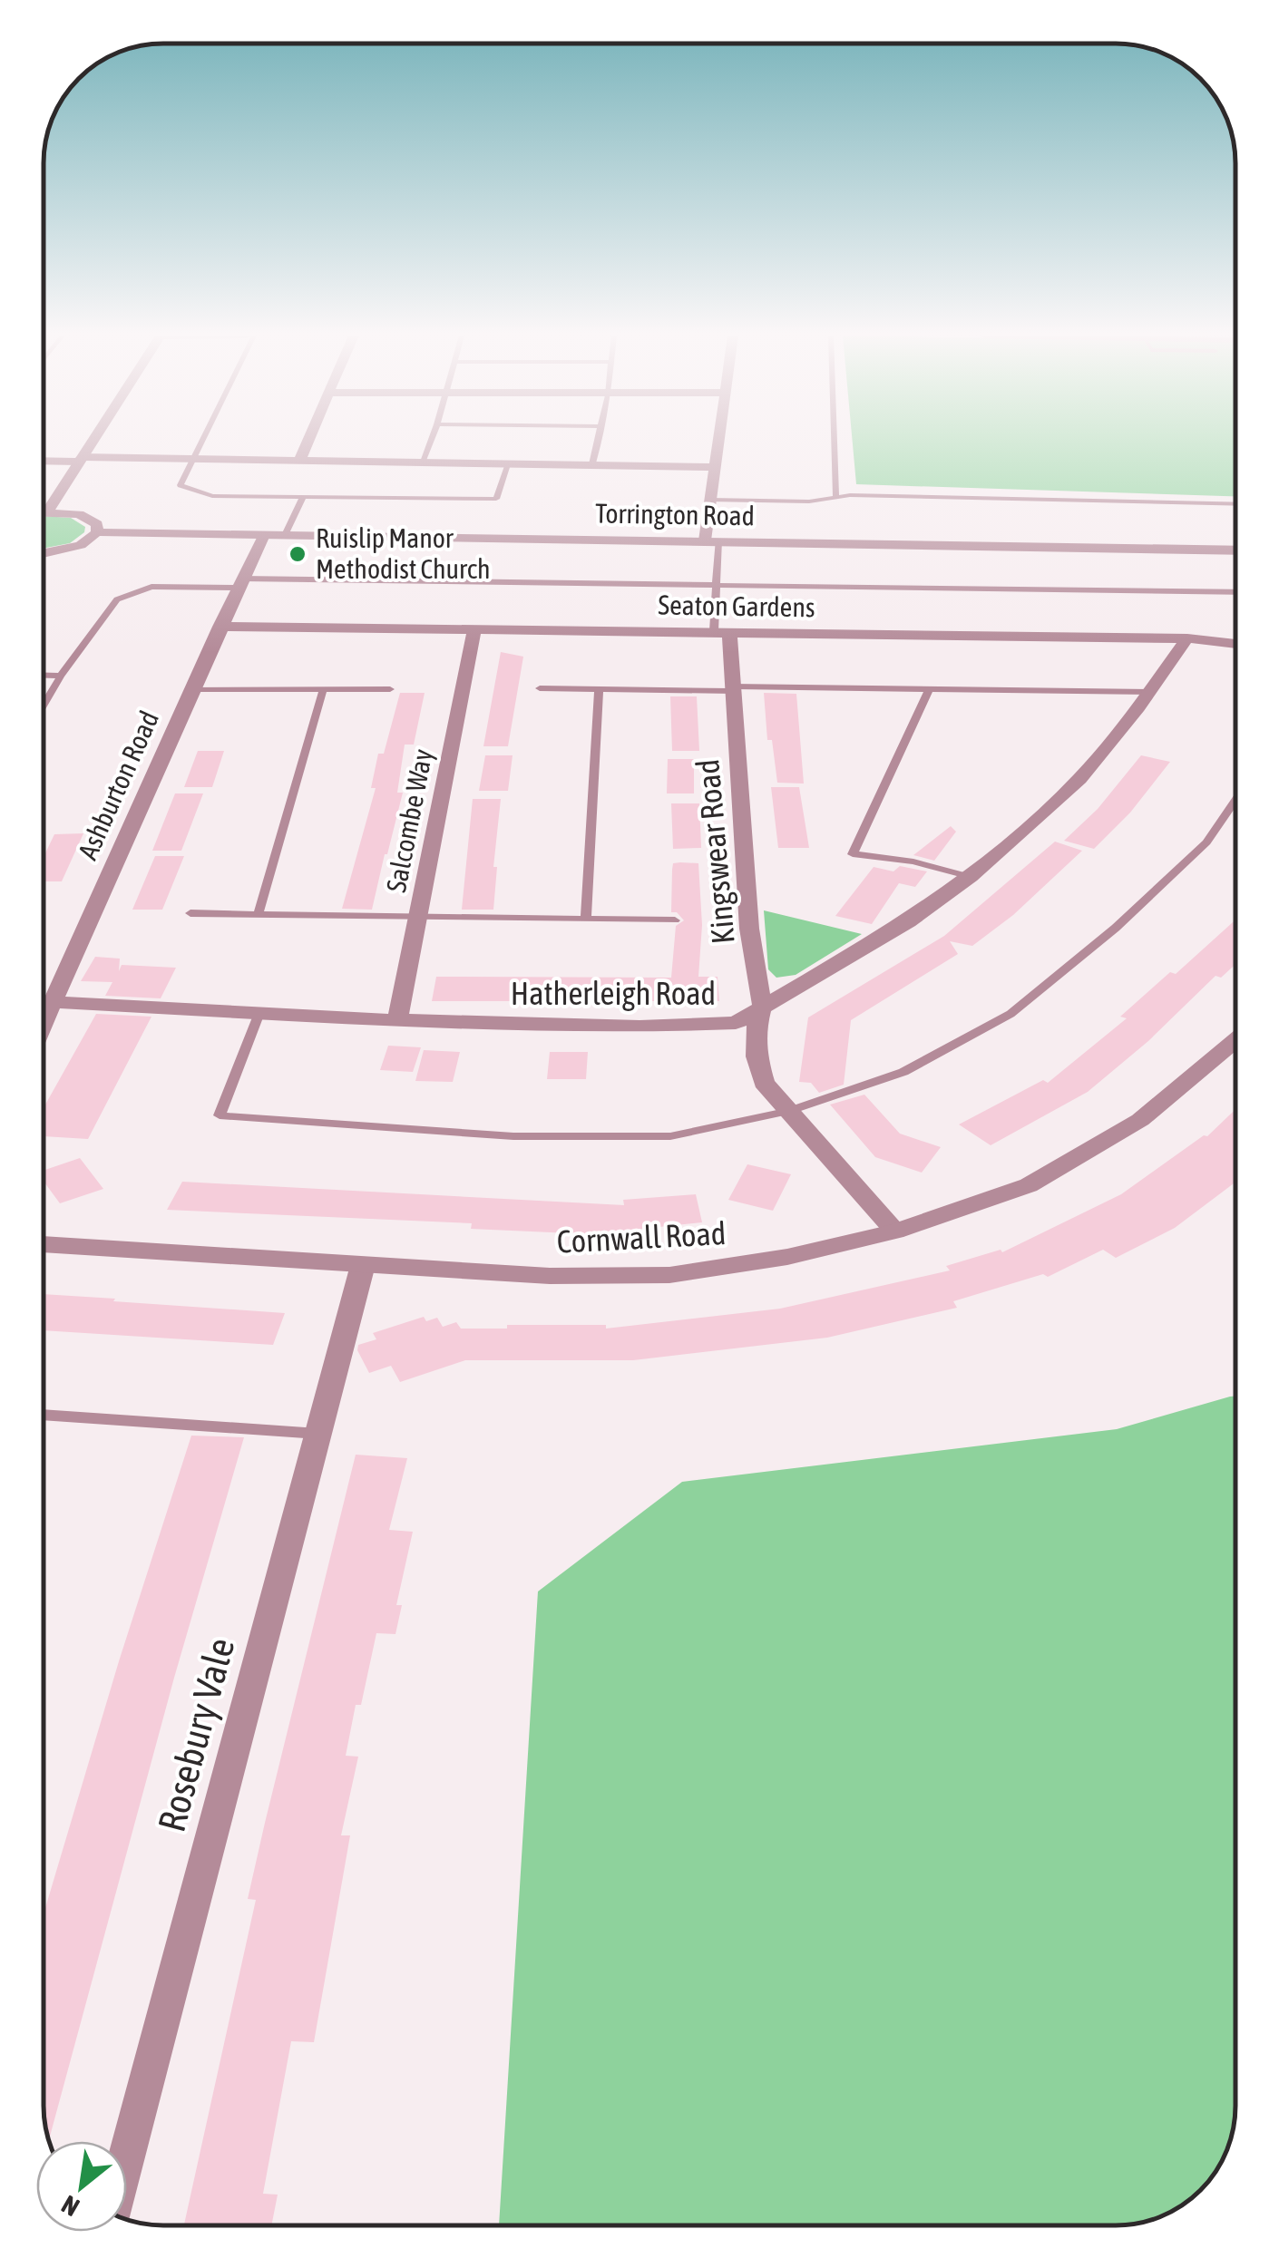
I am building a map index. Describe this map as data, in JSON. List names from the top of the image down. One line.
{"streets":{"street":["Torrington Road","Seaton Gardens","Ashburton Road","Salcombe Way","Kingswear Road","Hatherleigh Road","Cornwall Road","Rosebury Vale"]},"crossings":[["Torrington Road","Ashburton Road"],["Seaton Gardens","Ashburton Road"],["Seaton Gardens","Salcombe Way"],["Seaton Gardens","Kingswear Road"],["Seaton Gardens","Hatherleigh Road"],["Ashburton Road","Hatherleigh Road"],["Salcombe Way","Hatherleigh Road"],["Kingswear Road","Hatherleigh Road"],["Kingswear Road","Cornwall Road"],["Cornwall Road","Rosebury Vale"]],"places":["Ruislip Manor Methodist Church"],"north":"bottom left"}
